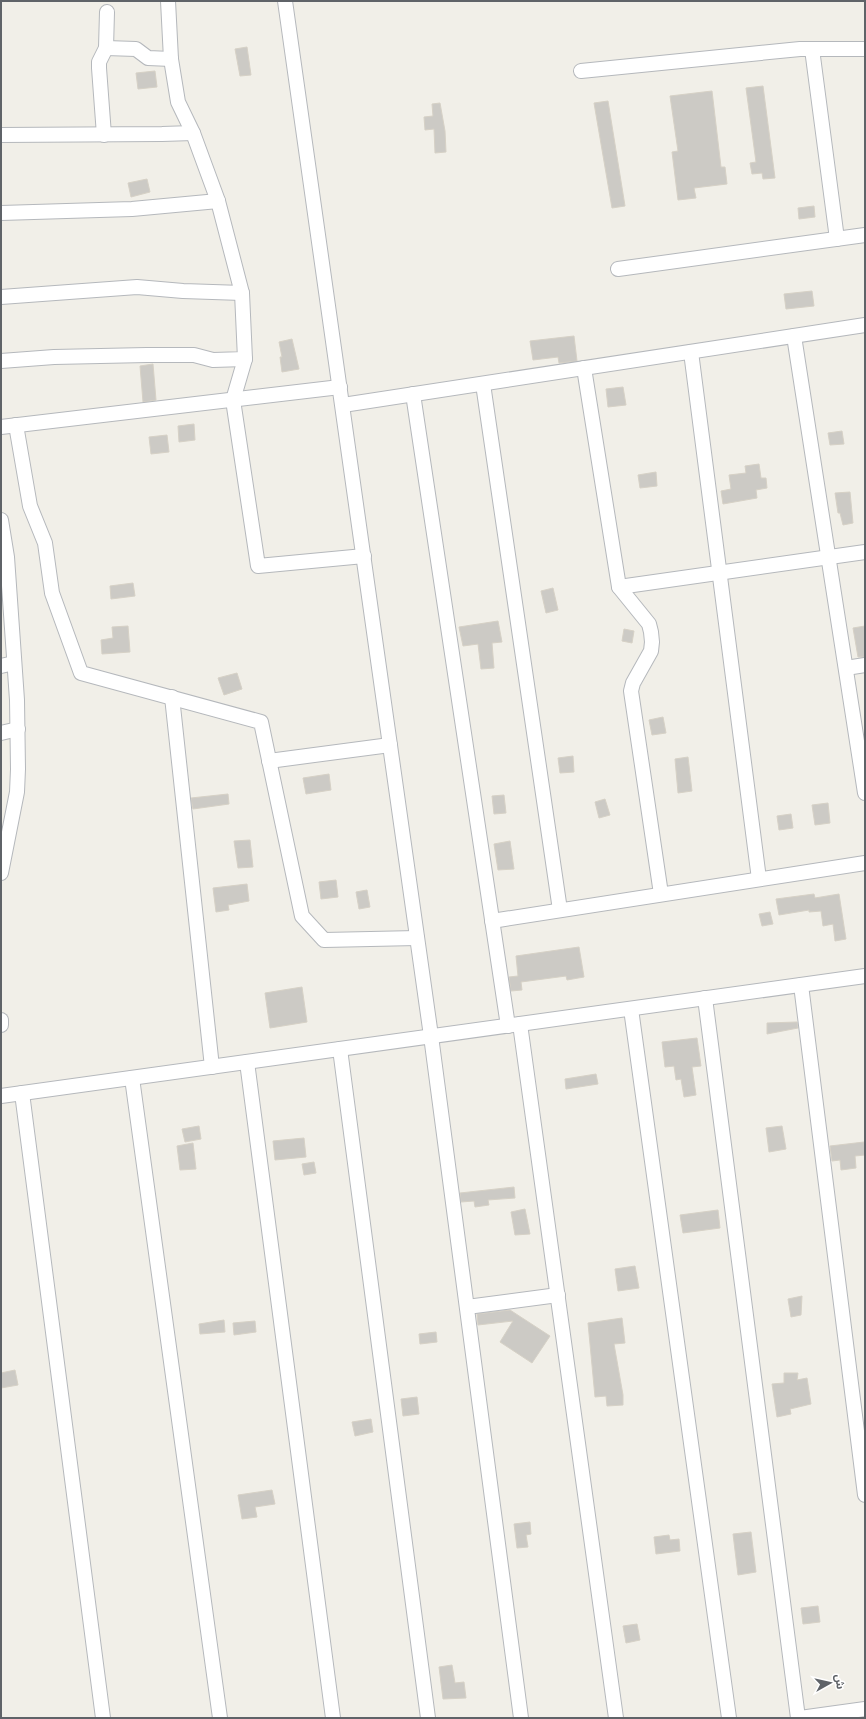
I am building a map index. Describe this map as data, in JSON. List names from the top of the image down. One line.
{"north":"right"}
